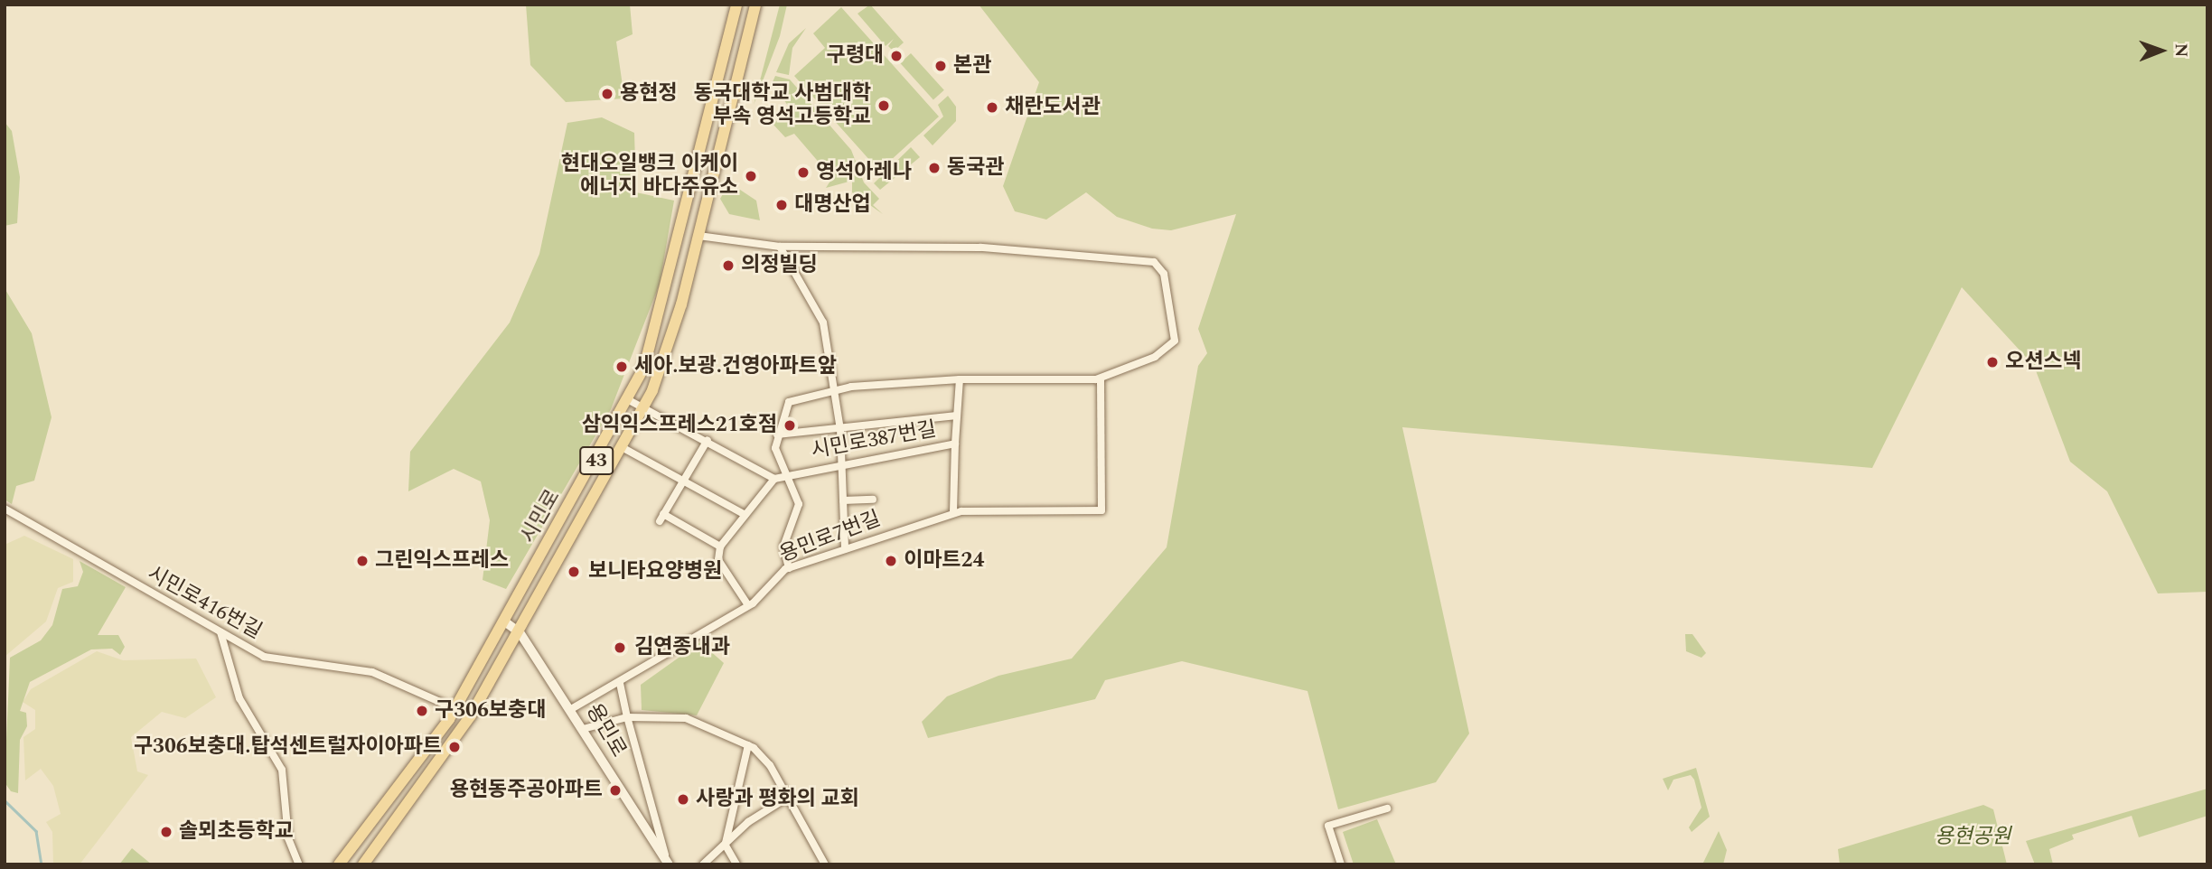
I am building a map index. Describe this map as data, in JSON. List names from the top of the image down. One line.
{"streets":{"main road":["43","시민로"],"street":["시민로387번길","용민로7번길","시민로416번길","용민로"]},"crossings":[["시민로","시민로416번길"],["시민로","용민로"],["용민로7번길","용민로"]],"parks":["용현공원"],"places":["구령대","본관","용현정","동국대학교 사범대학 부속 영석고등학교","채란도서관","동국관","영석아레나","현대오일뱅크 이케이 에너지 바다주유소","대명산업","의정빌딩","오션스넥","세아.보광.건영아파트앞","삼익익스프레스21호점","그린익스프레스","이마트24","보니타요양병원","김연종내과","구306보충대","구306보충대.탑석센트럴자이아파트","용현동주공아파트","사랑과 평화의 교회","솔뫼초등학교"],"north":"right"}
